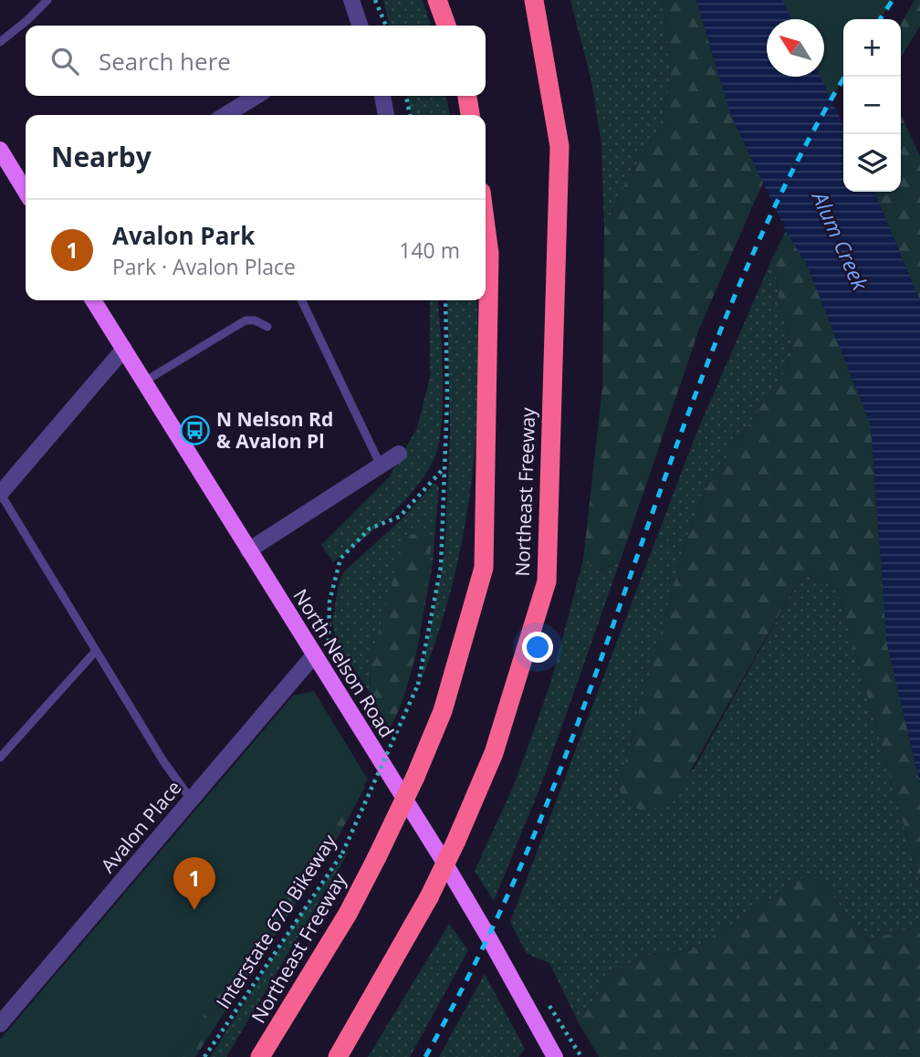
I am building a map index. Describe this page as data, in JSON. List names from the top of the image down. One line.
{"streets":{"highway":["Northeast Freeway"],"main road":["North Nelson Road"],"street":["Avalon Place"],"path":["Interstate 670 Bikeway"]},"crossings":[["North Nelson Road","Avalon Place"]],"water":["Alum Creek"],"places":{"bus stop":["N Nelson Rd & Avalon Pl"]},"north":"top left","page":{"map_buttons":["+","−"],"search":"Search here","heading":"Nearby","list":[{"mark":"1","name":"Avalon Park","note":"Park · Avalon Place","value":"140 m"}],"pins":"1"}}
